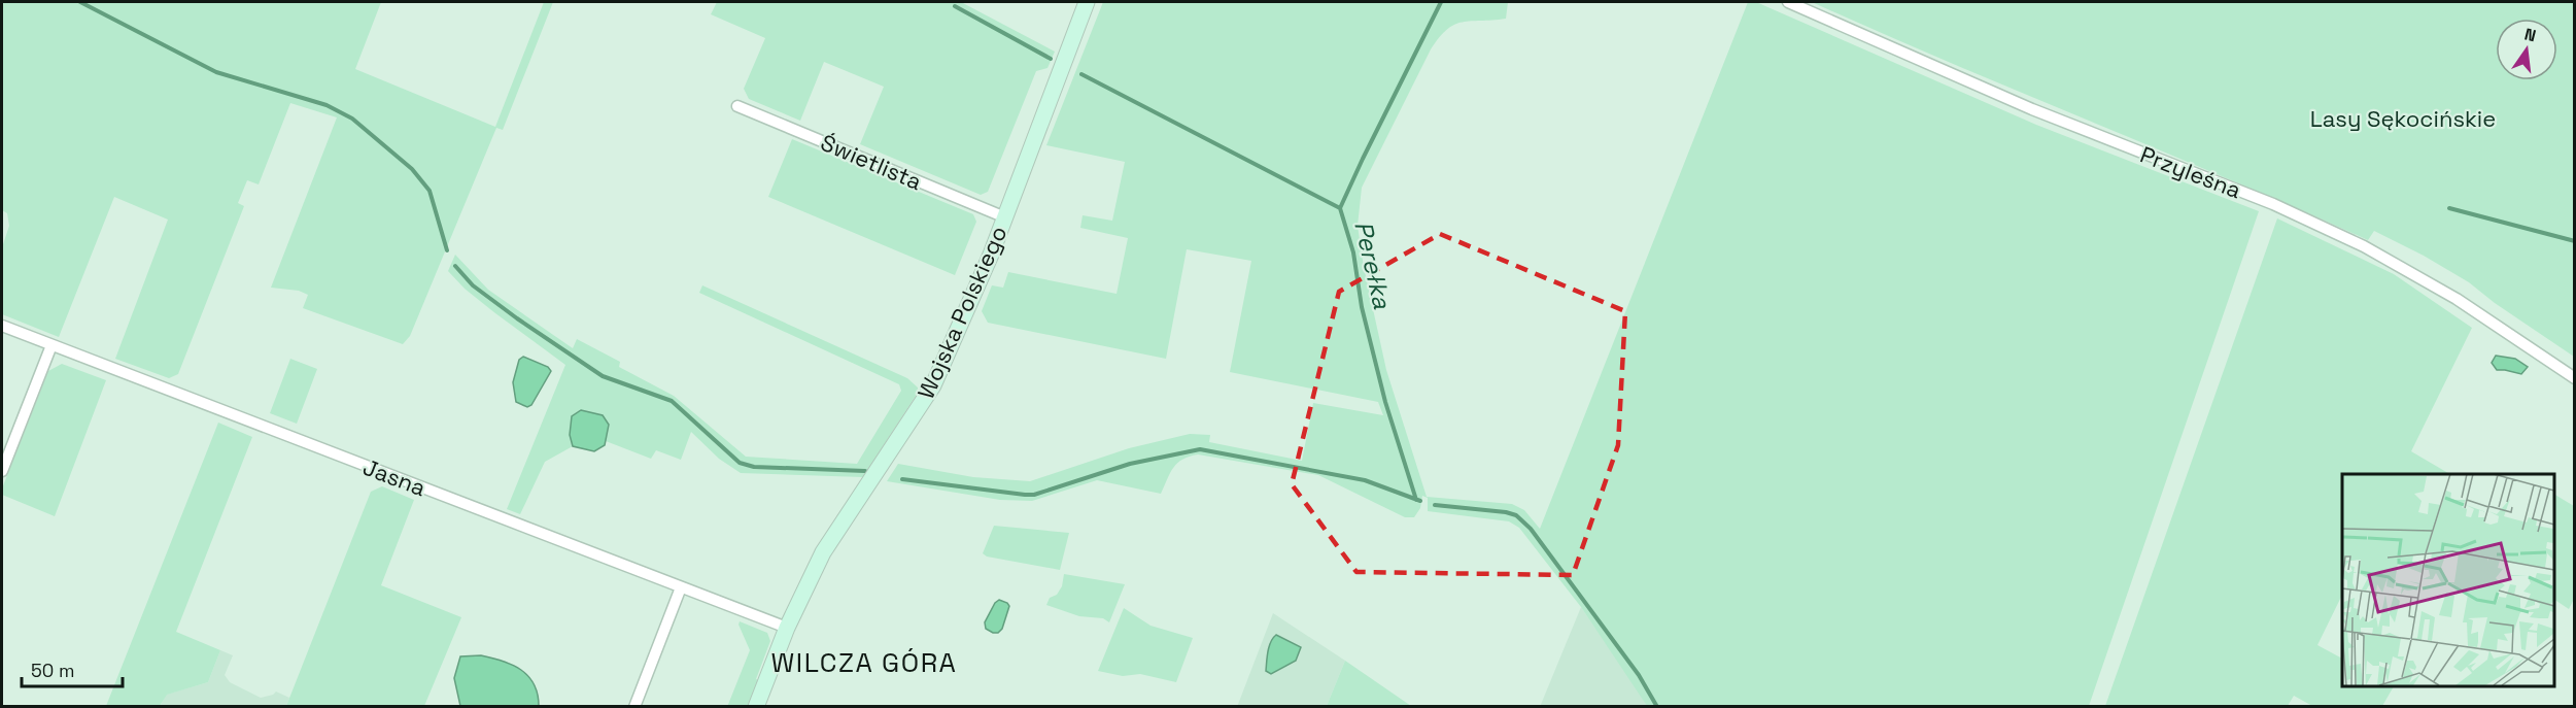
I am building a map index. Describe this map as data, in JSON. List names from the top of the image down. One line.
{"streets":{"street":["Świetlista","Przyleśna","Wojska Polskiego","Jasna"]},"crossings":[["Świetlista","Wojska Polskiego"],["Wojska Polskiego","Jasna"]],"districts":["WILCZA GÓRA"],"water":["Perełka"],"parks":["Lasy Sękocińskie"],"scale_bar":"50 m","north":"top"}
